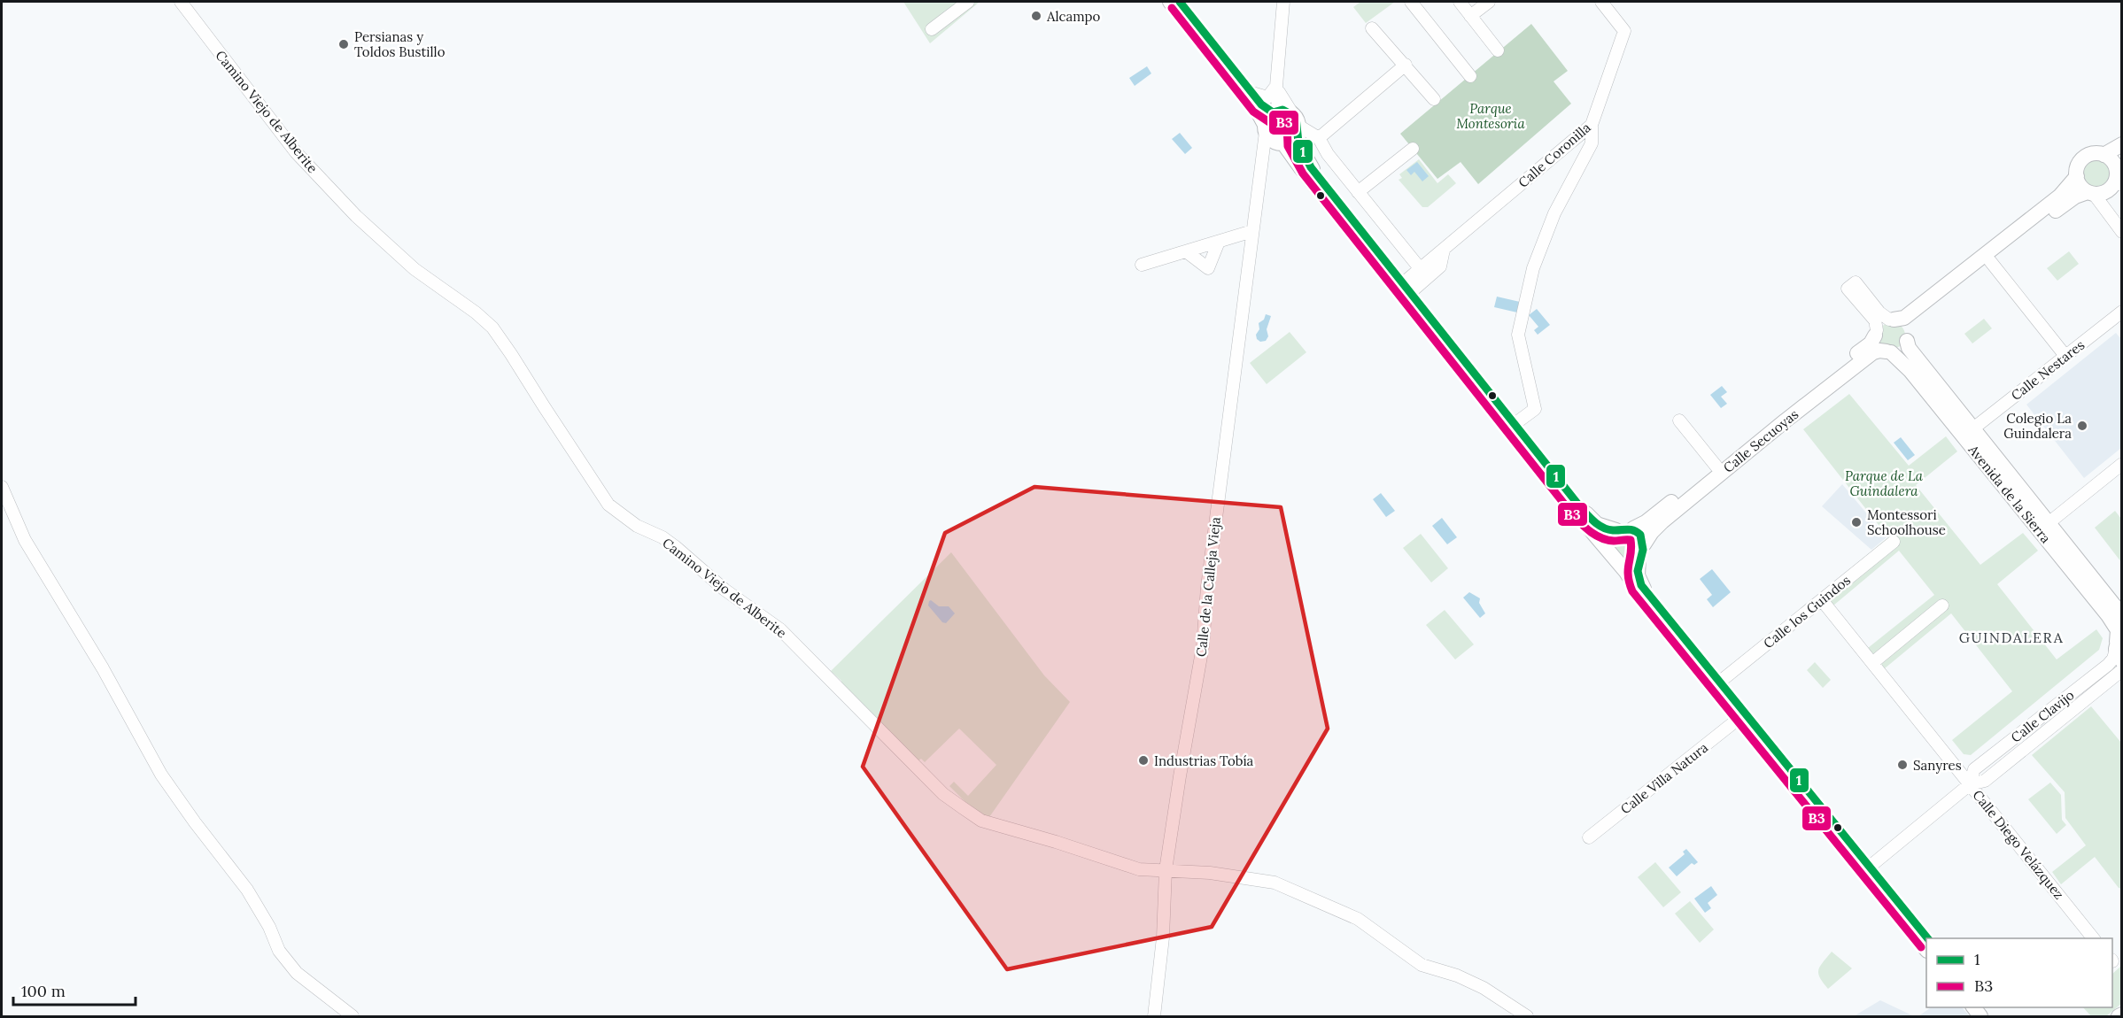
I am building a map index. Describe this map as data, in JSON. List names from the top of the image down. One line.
{"streets":{"main road":["Calle Secuoyas","Avenida de la Sierra"],"street":["Camino Viejo de Alberite","Calle Coronilla","Calle Nestares","Calle de la Calleja Vieja","Calle los Guindos","Calle Clavijo","Calle Villa Natura","Calle Diego Velázquez"]},"crossings":[["Camino Viejo de Alberite","Calle de la Calleja Vieja"],["Calle Nestares","Avenida de la Sierra"],["Calle Secuoyas","Avenida de la Sierra"],["Avenida de la Sierra","Calle Clavijo"],["Calle los Guindos","Calle Diego Velázquez"],["Calle Clavijo","Calle Diego Velázquez"]],"districts":["GUINDALERA"],"parks":["Parque Montesoria","Parque de La Guindalera"],"places":["Alcampo","Persianas y Toldos Bustillo","Colegio La Guindalera","Montessori Schoolhouse","Industrias Tobía","Sanyres"],"lines":["transit line 1","transit line B3"],"legend":["1","B3"],"scale_bar":"100 m"}
